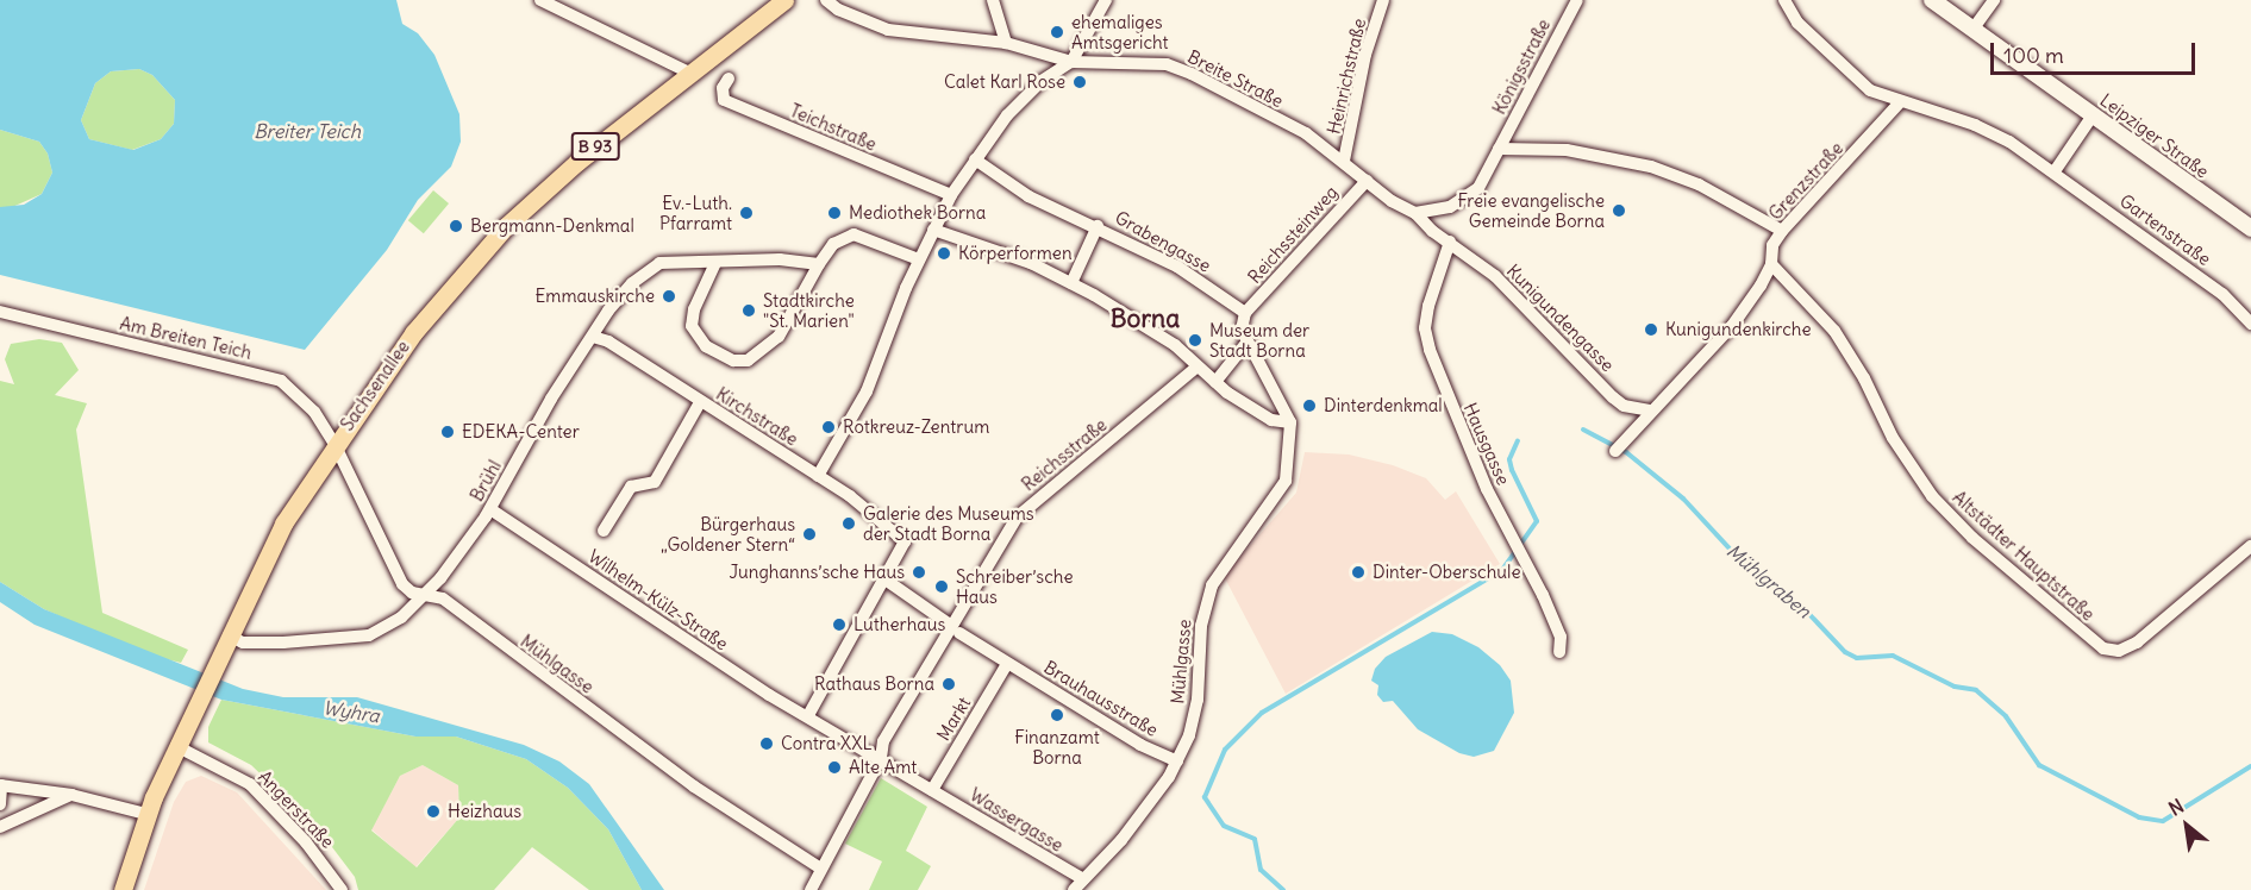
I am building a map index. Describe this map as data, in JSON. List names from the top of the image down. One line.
{"streets":{"main road":["B 93","Sachsenallee"],"street":["Königsstraße","Heinrichstraße","Breite Straße","Teichstraße","Leipziger Straße","Grenzstraße","Gartenstraße","Reichssteinweg","Grabengasse","Kunigundengasse","Am Breiten Teich","Kirchstraße","Hausgasse","Reichsstraße","Brühl","Altstädter Hauptstraße","Wilhelm-Külz-Straße","Mühlgasse","Brauhausstraße","Markt","Angerstraße","Wassergasse"]},"crossings":[["Königsstraße","Breite Straße"],["Königsstraße","Kunigundengasse"],["Heinrichstraße","Breite Straße"],["Breite Straße","Reichssteinweg"],["Breite Straße","Kunigundengasse"],["Grenzstraße","Gartenstraße"],["Grenzstraße","Kunigundengasse"],["Grenzstraße","Altstädter Hauptstraße"],["Reichssteinweg","Grabengasse"],["Kunigundengasse","Hausgasse"],["Am Breiten Teich","Sachsenallee"],["Am Breiten Teich","Mühlgasse"],["Sachsenallee","Brühl"],["Sachsenallee","Mühlgasse"],["Sachsenallee","Angerstraße"],["Kirchstraße","Brühl"],["Brühl","Wilhelm-Külz-Straße"],["Brühl","Mühlgasse"],["Mühlgasse","Brauhausstraße"],["Mühlgasse","Wassergasse"],["Brauhausstraße","Markt"],["Markt","Wassergasse"]],"districts":["Borna"],"water":["Breiter Teich","Mühlgraben","Wyhra"],"places":["ehemaliges Amtsgericht","Calet Karl Rose","Freie evangelische Gemeinde Borna","Ev.-Luth. Pfarramt","Mediothek Borna","Bergmann-Denkmal","Körperformen","Emmauskirche","Stadtkirche \"St. Marien\"","Kunigundenkirche","Museum der Stadt Borna","Dinterdenkmal","Rotkreuz-Zentrum","EDEKA-Center","Galerie des Museums der Stadt Borna","Bürgerhaus „Goldener Stern“","Junghanns’sche Haus","Dinter-Oberschule","Schreiber’sche Haus","Lutherhaus","Rathaus Borna","Finanzamt Borna","Contra XXL","Alte Amt","Heizhaus"],"scale_bar":"100 m","north":"top left"}
